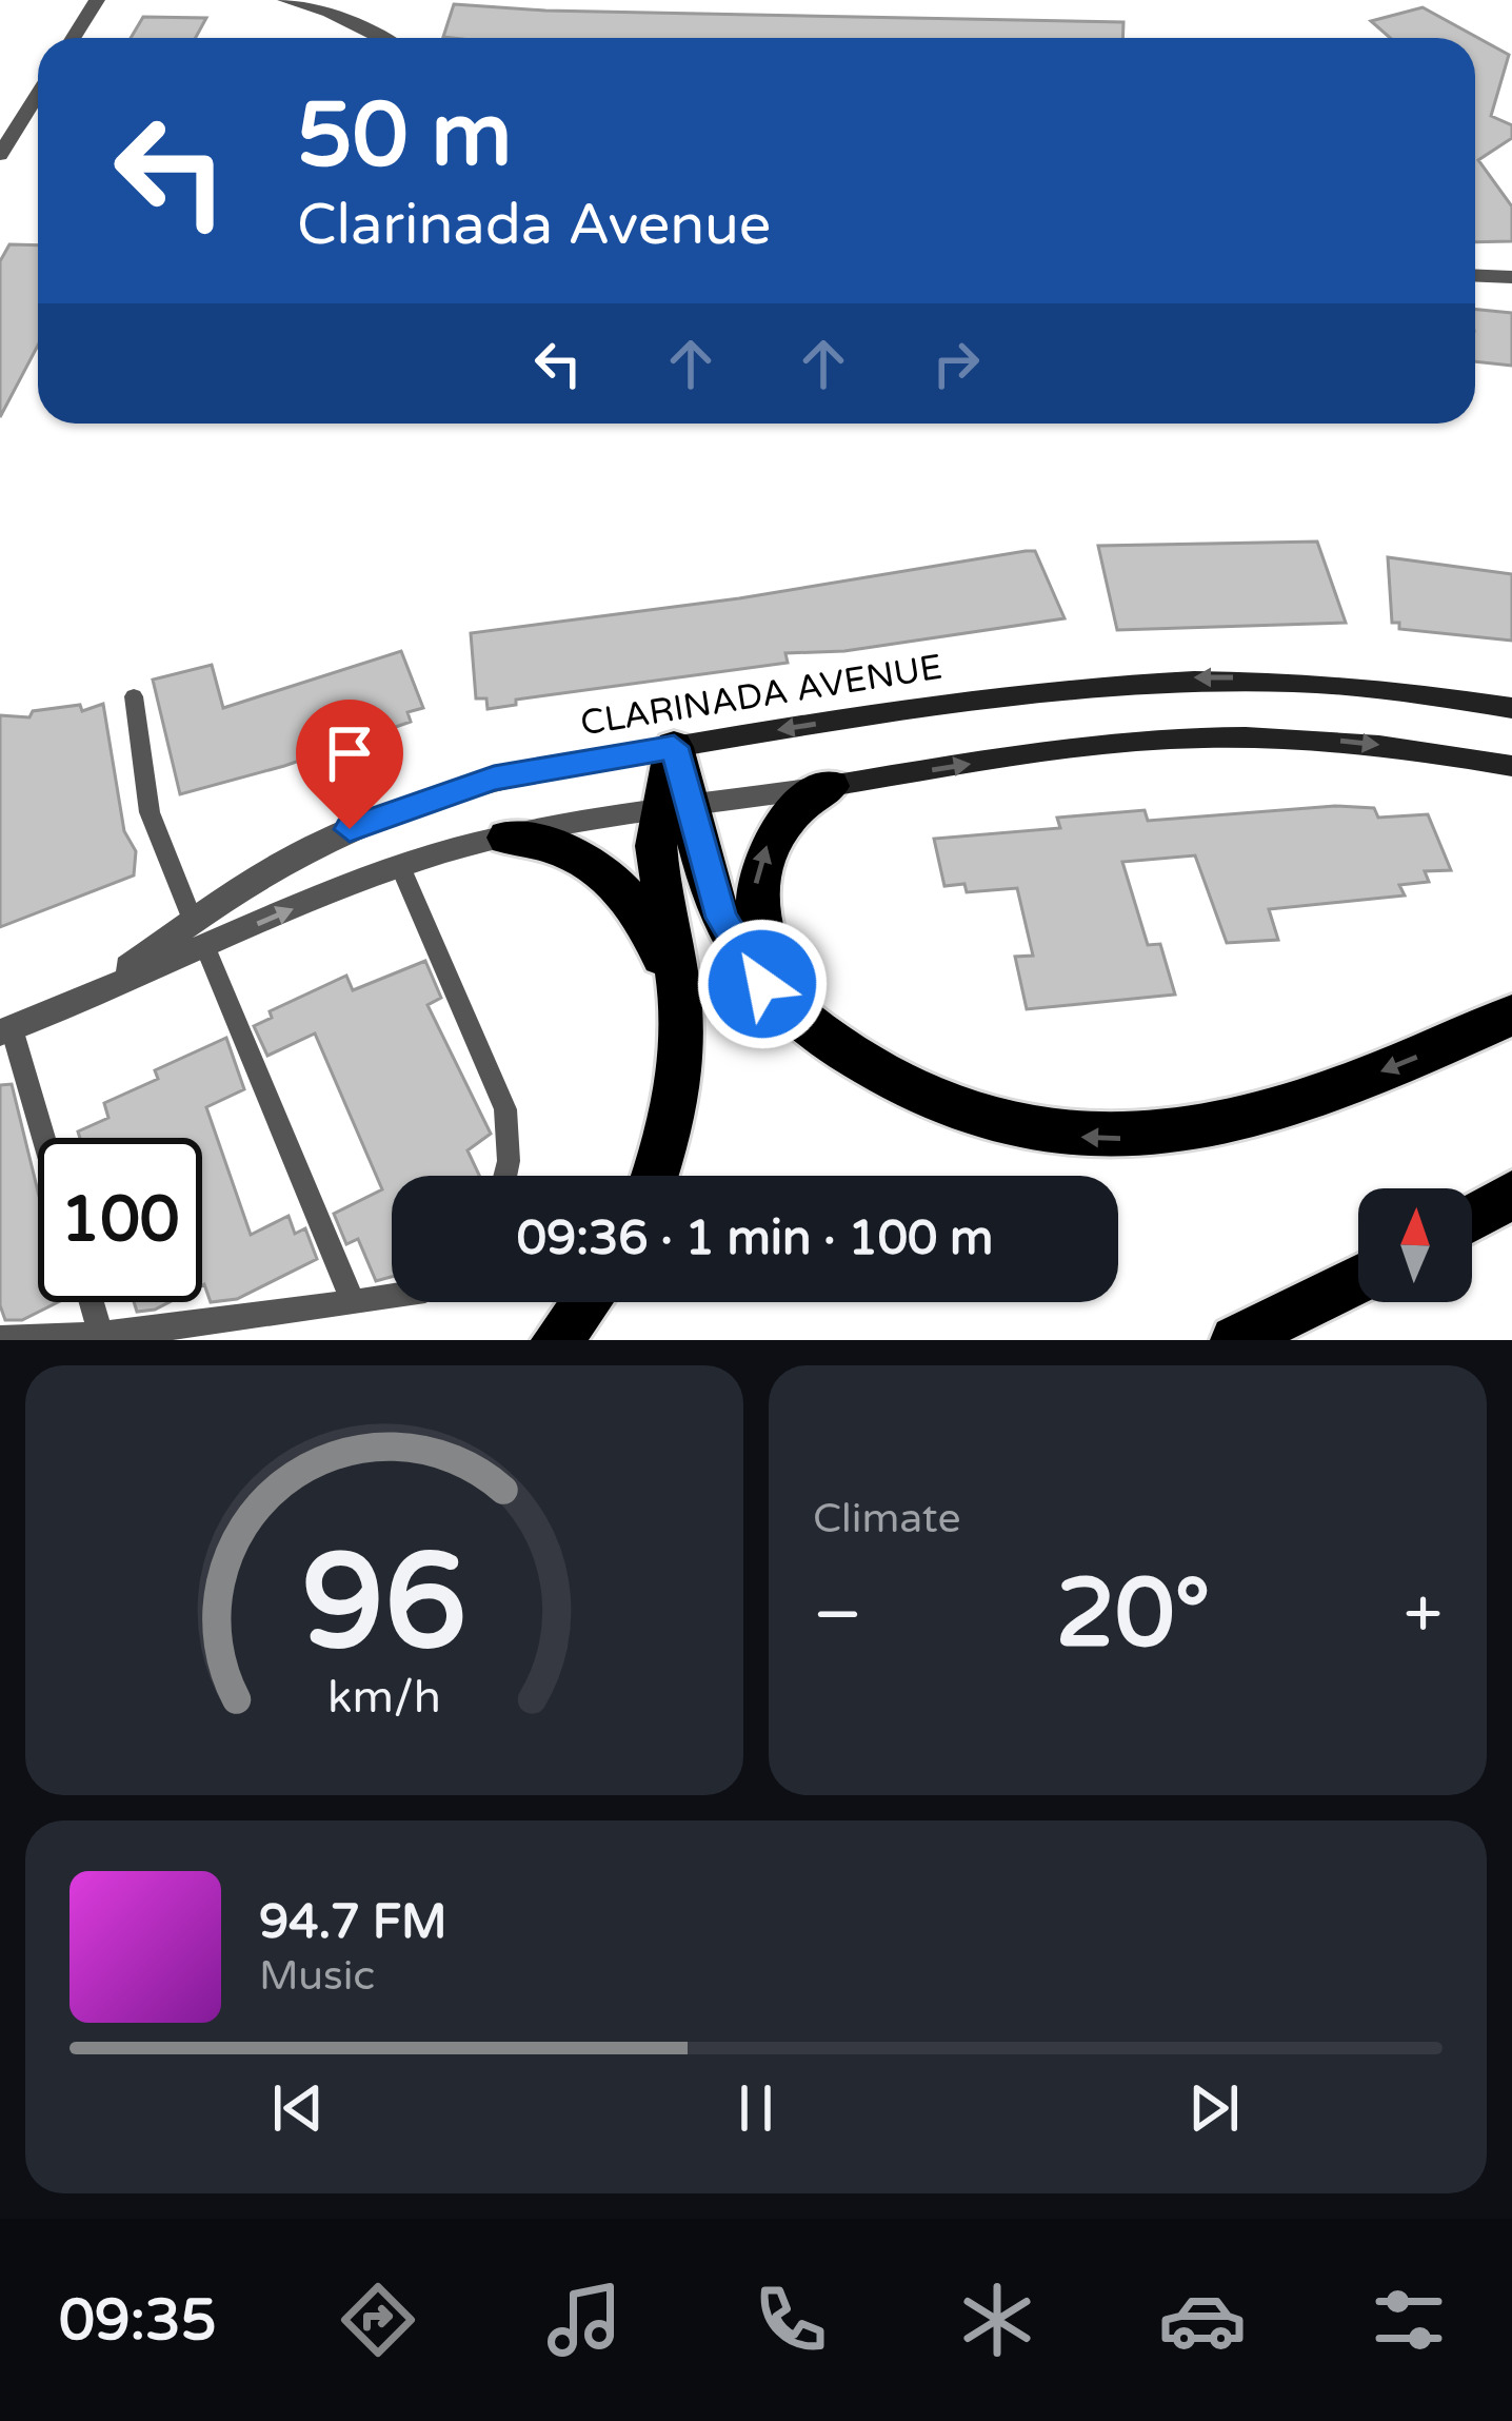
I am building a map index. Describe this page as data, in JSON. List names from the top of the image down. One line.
{"streets":{"main road":["CLARINADA AVENUE"]},"north":"top","page":{"turn":["50 m","Clarinada Avenue"],"limit":"100","trip":"09:36 · 1 min · 100 m","tile":"Climate","heat":["−","20°","+"],"song":["94.7 FM","Music"],"tabs":"09:35","gauge":["96","km/h"]}}
